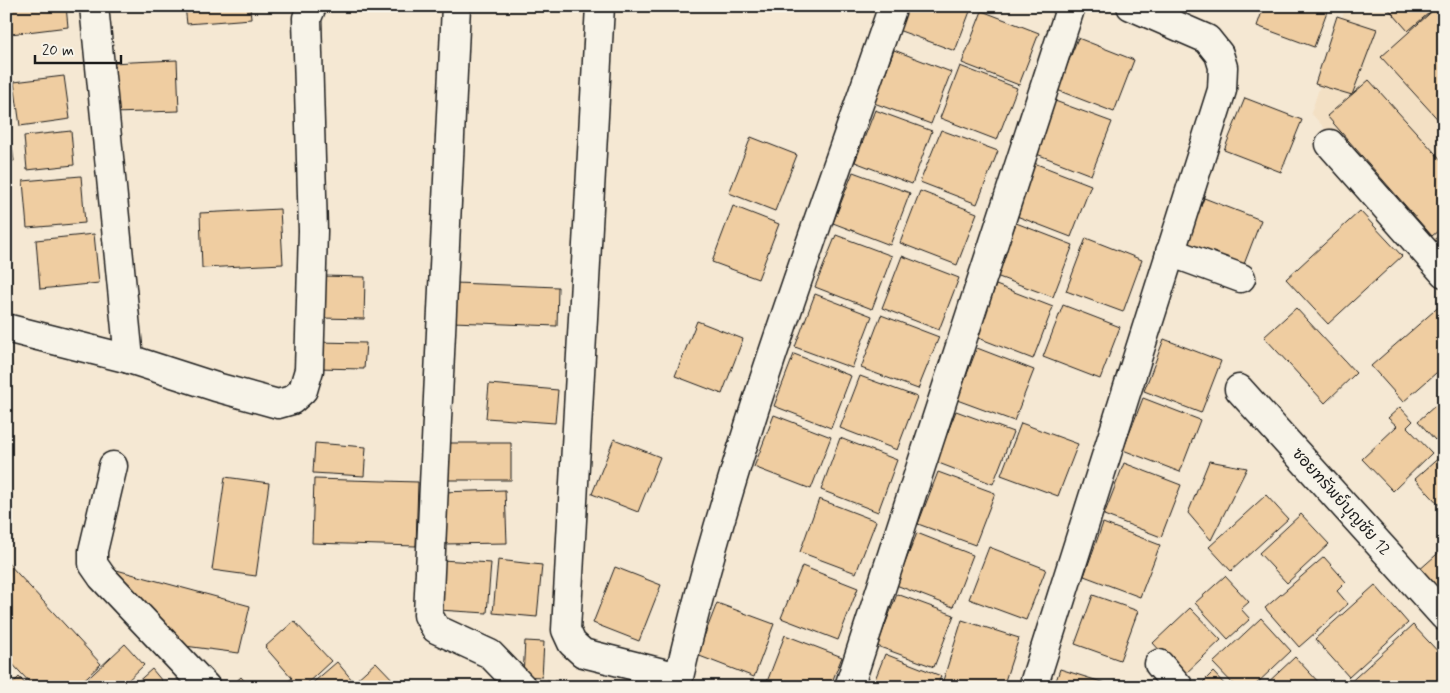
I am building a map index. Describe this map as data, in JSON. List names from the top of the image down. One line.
{"streets":{"street":["ซอยทรัพย์บุญชัย 12"]},"scale_bar":"20 m"}
